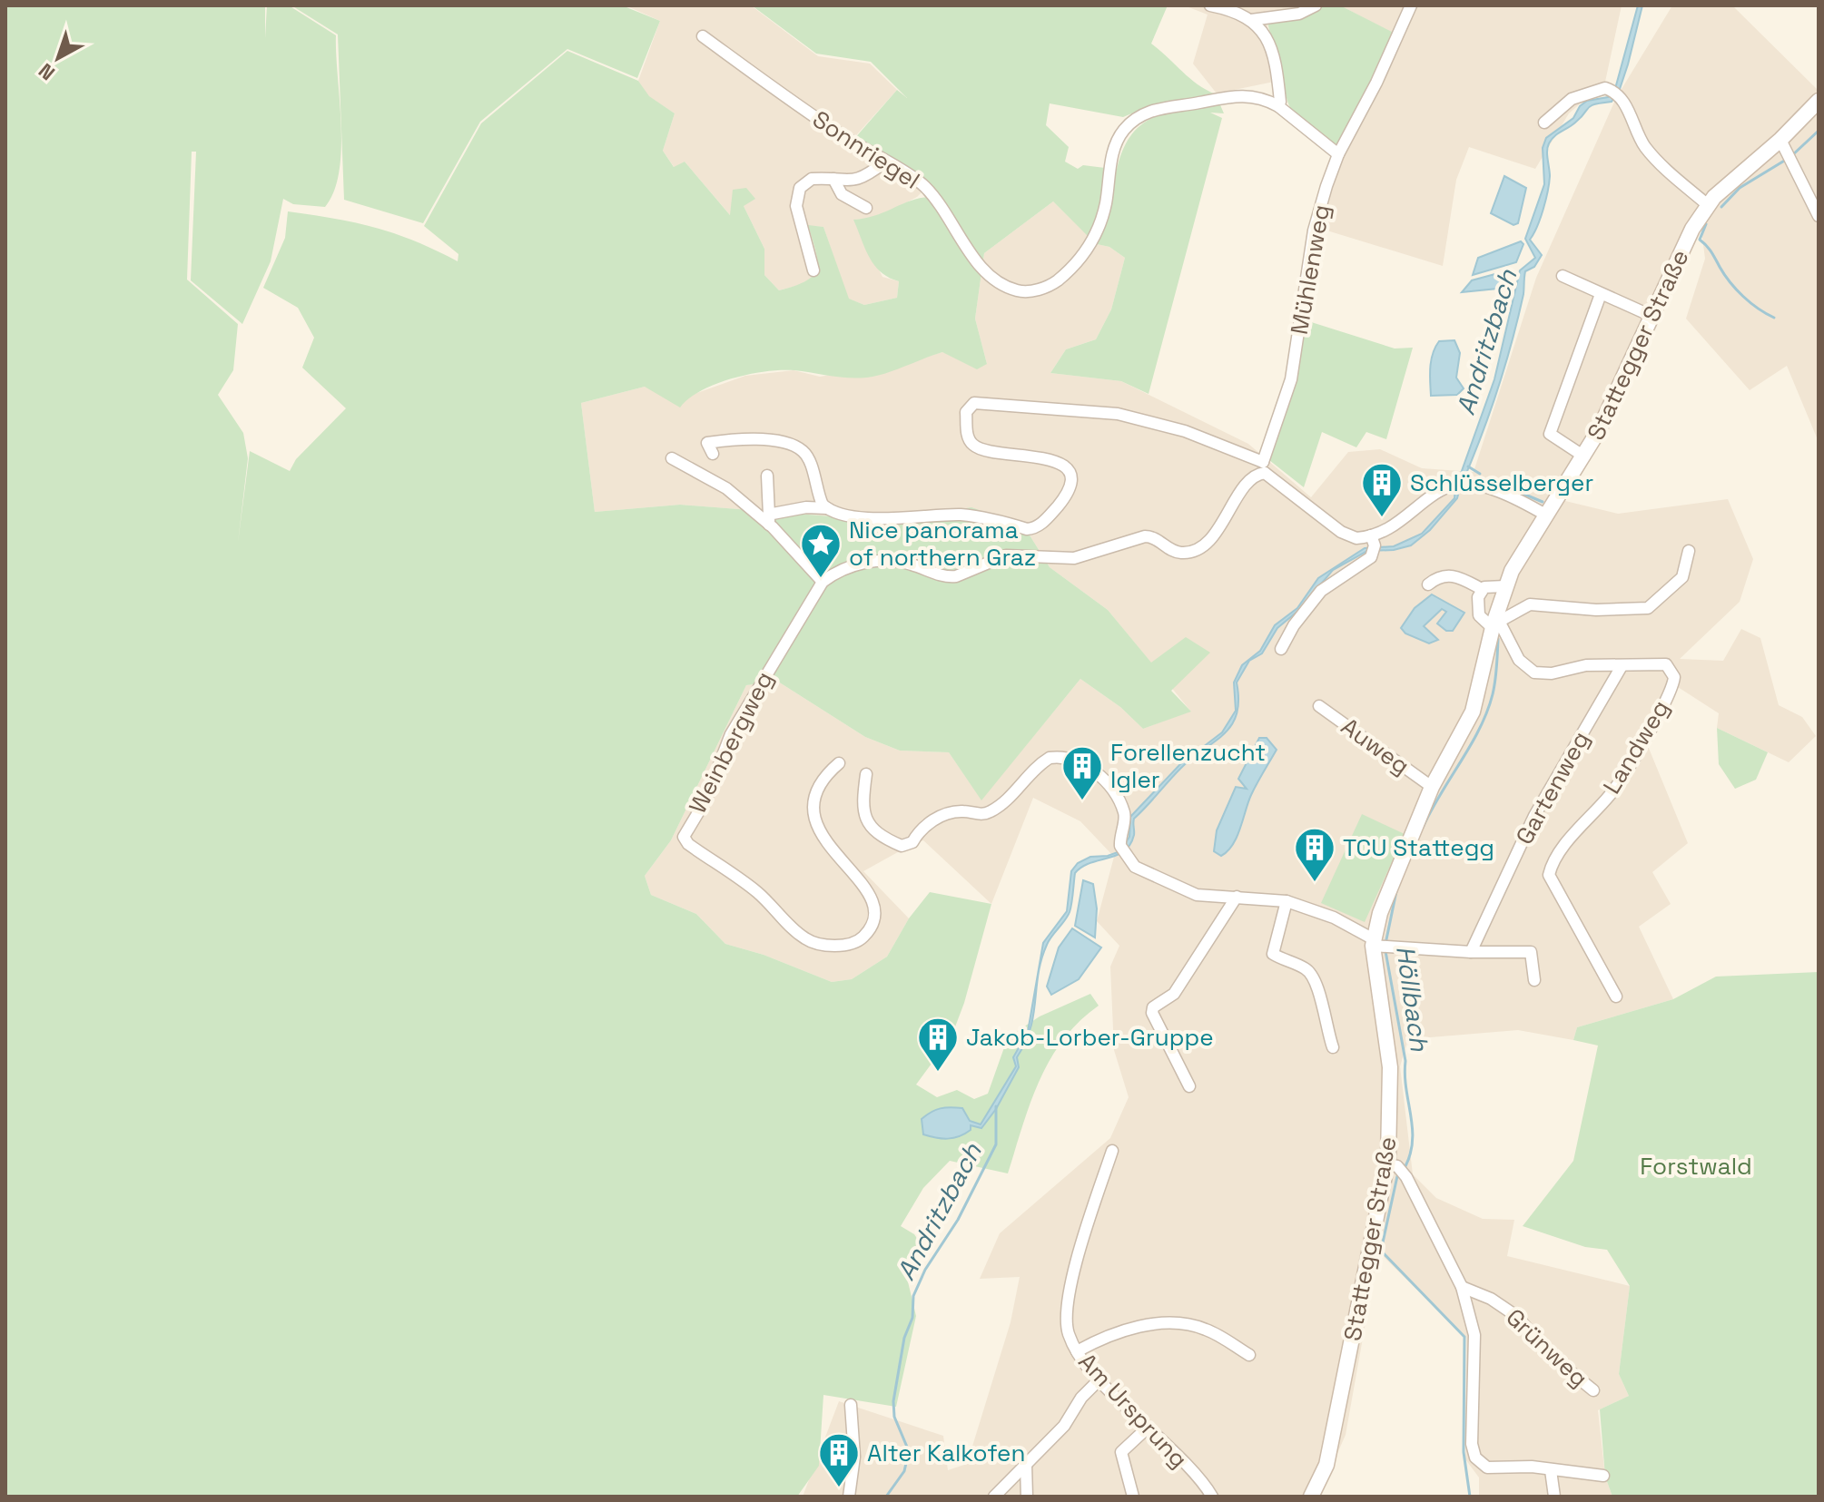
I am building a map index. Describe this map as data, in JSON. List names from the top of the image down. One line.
{"streets":{"main road":["Stattegger Straße"],"street":["Sonnriegel","Mühlenweg","Weinbergweg","Auweg","Landweg","Gartenweg","Grünweg","Am Ursprung"]},"crossings":[["Stattegger Straße","Auweg"],["Stattegger Straße","Landweg"],["Landweg","Gartenweg"]],"water":["Andritzbach","Höllbach"],"parks":["Forstwald"],"places":{"building":["Schlüsselberger","Forellenzucht Igler","TCU Stattegg","Jakob-Lorber-Gruppe","Alter Kalkofen"],"place":["Nice panorama of northern Graz"]},"north":"bottom left"}
